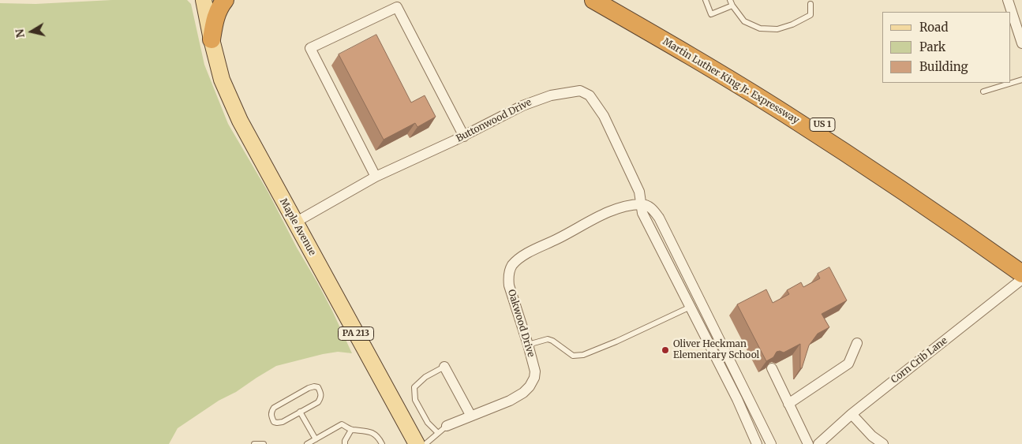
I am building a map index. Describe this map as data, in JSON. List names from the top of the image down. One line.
{"streets":{"highway":["Martin Luther King Jr. Expressway","US 1"],"main road":["Maple Avenue","PA 213"],"street":["Buttonwood Drive","Oakwood Drive","Corn Crib Lane"]},"crossings":[["Martin Luther King Jr. Expressway","Corn Crib Lane"],["Buttonwood Drive","Maple Avenue"],["Buttonwood Drive","Oakwood Drive"]],"places":["Oliver Heckman Elementary School"],"legend":["Road","Park","Building"],"north":"left"}
